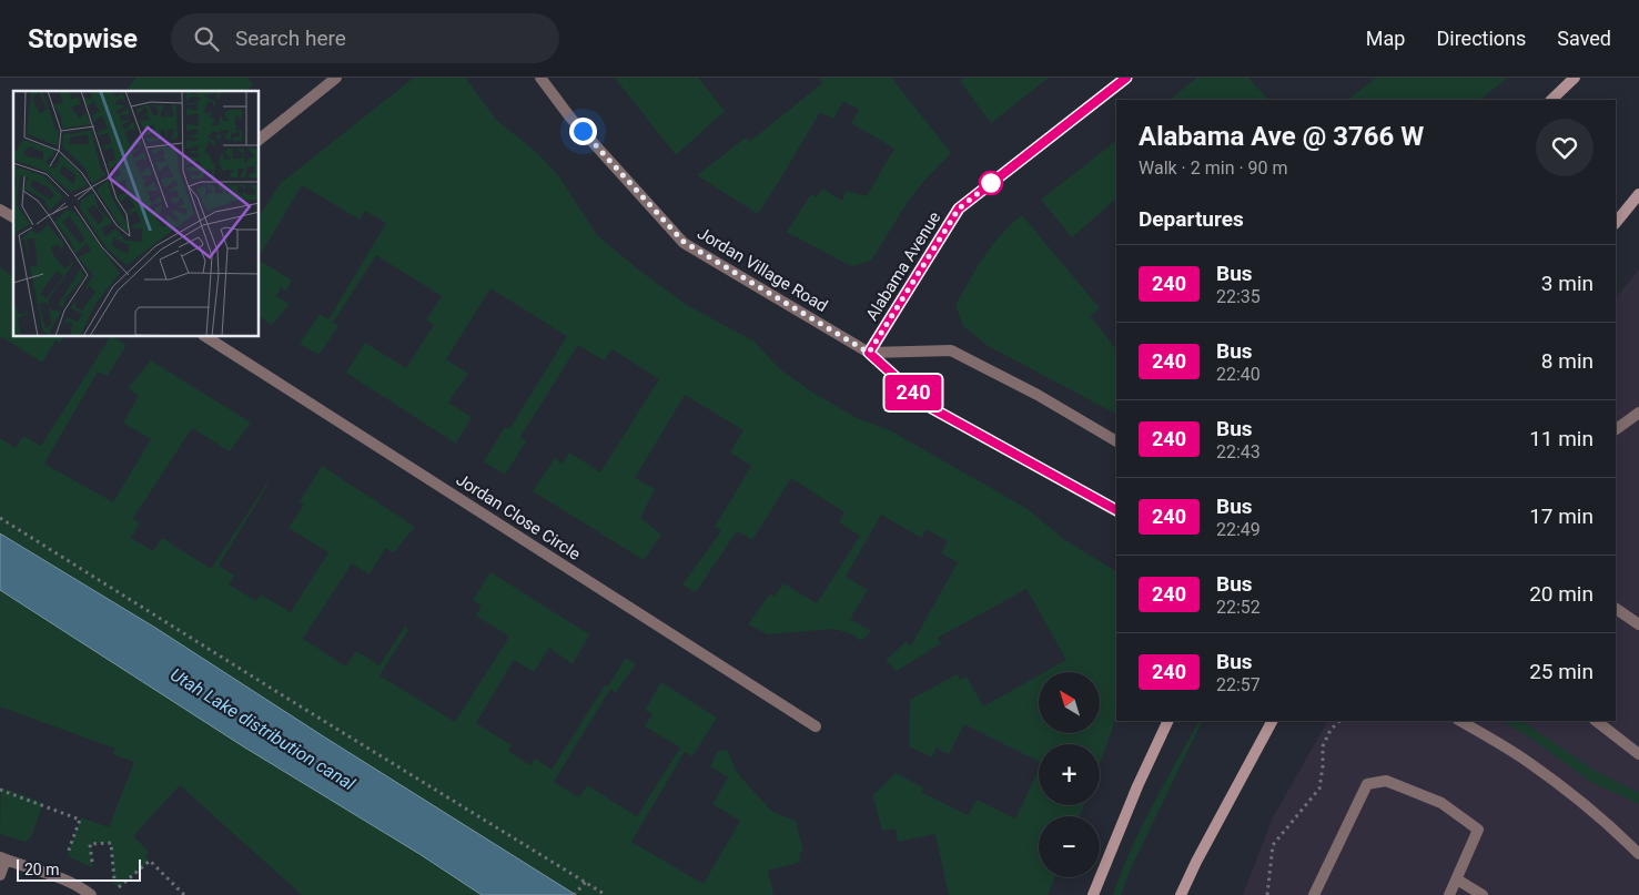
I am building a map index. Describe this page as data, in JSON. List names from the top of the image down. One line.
{"streets":{"street":["Alabama Avenue","Jordan Village Road","Jordan Close Circle"]},"crossings":[["Alabama Avenue","Jordan Village Road"]],"water":["Utah Lake distribution canal"],"lines":["bus line 240"],"scale_bar":"20 m","north":"top left","page":{"header":"Stopwise","search":"Search here","nav":["Map","Directions","Saved"],"on_map":"240","heading":[["Alabama Ave @ 3766 W","Walk · 2 min · 90 m"],"Departures"],"list":[{"mark":"240","name":"Bus","note":"22:35","value":"3 min"},{"mark":"240","name":"Bus","note":"22:40","value":"8 min"},{"mark":"240","name":"Bus","note":"22:43","value":"11 min"},{"mark":"240","name":"Bus","note":"22:49","value":"17 min"},{"mark":"240","name":"Bus","note":"22:52","value":"20 min"},{"mark":"240","name":"Bus","note":"22:57","value":"25 min"}],"map_buttons":["+","−"],"scale":"20 m"}}
